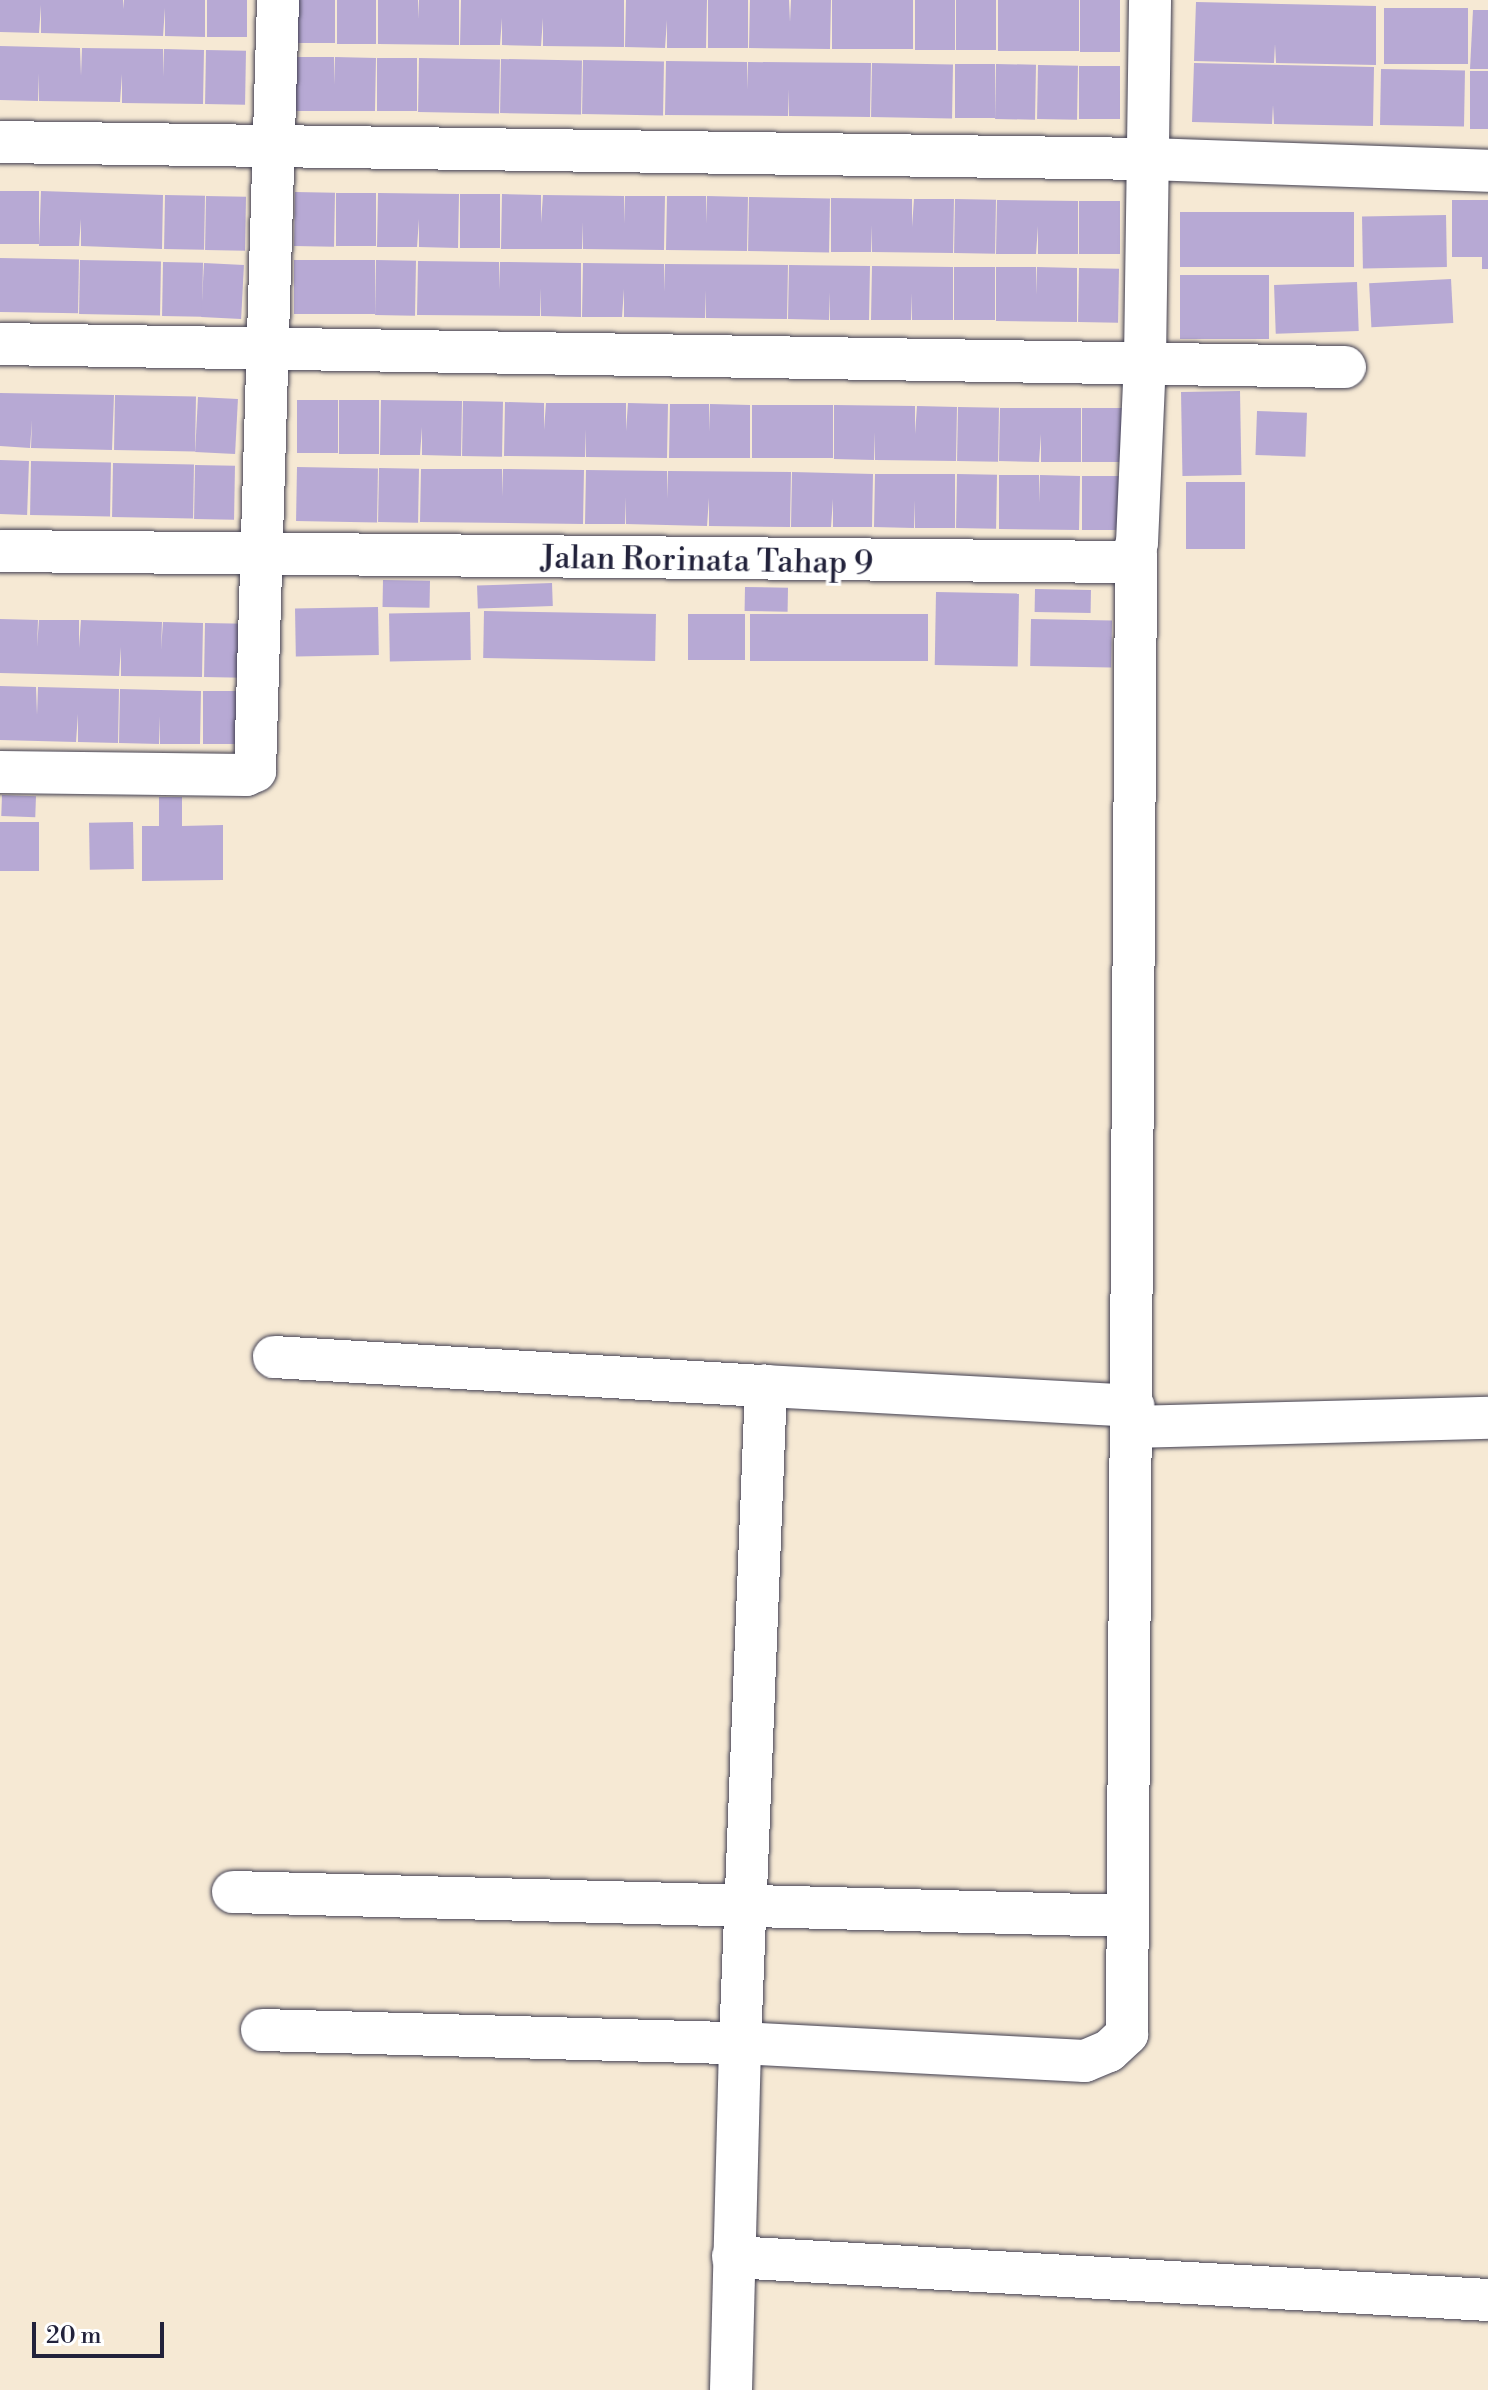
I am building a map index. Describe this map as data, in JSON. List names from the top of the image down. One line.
{"streets":{"street":["Jalan Rorinata Tahap 9"]},"scale_bar":"20 m"}
